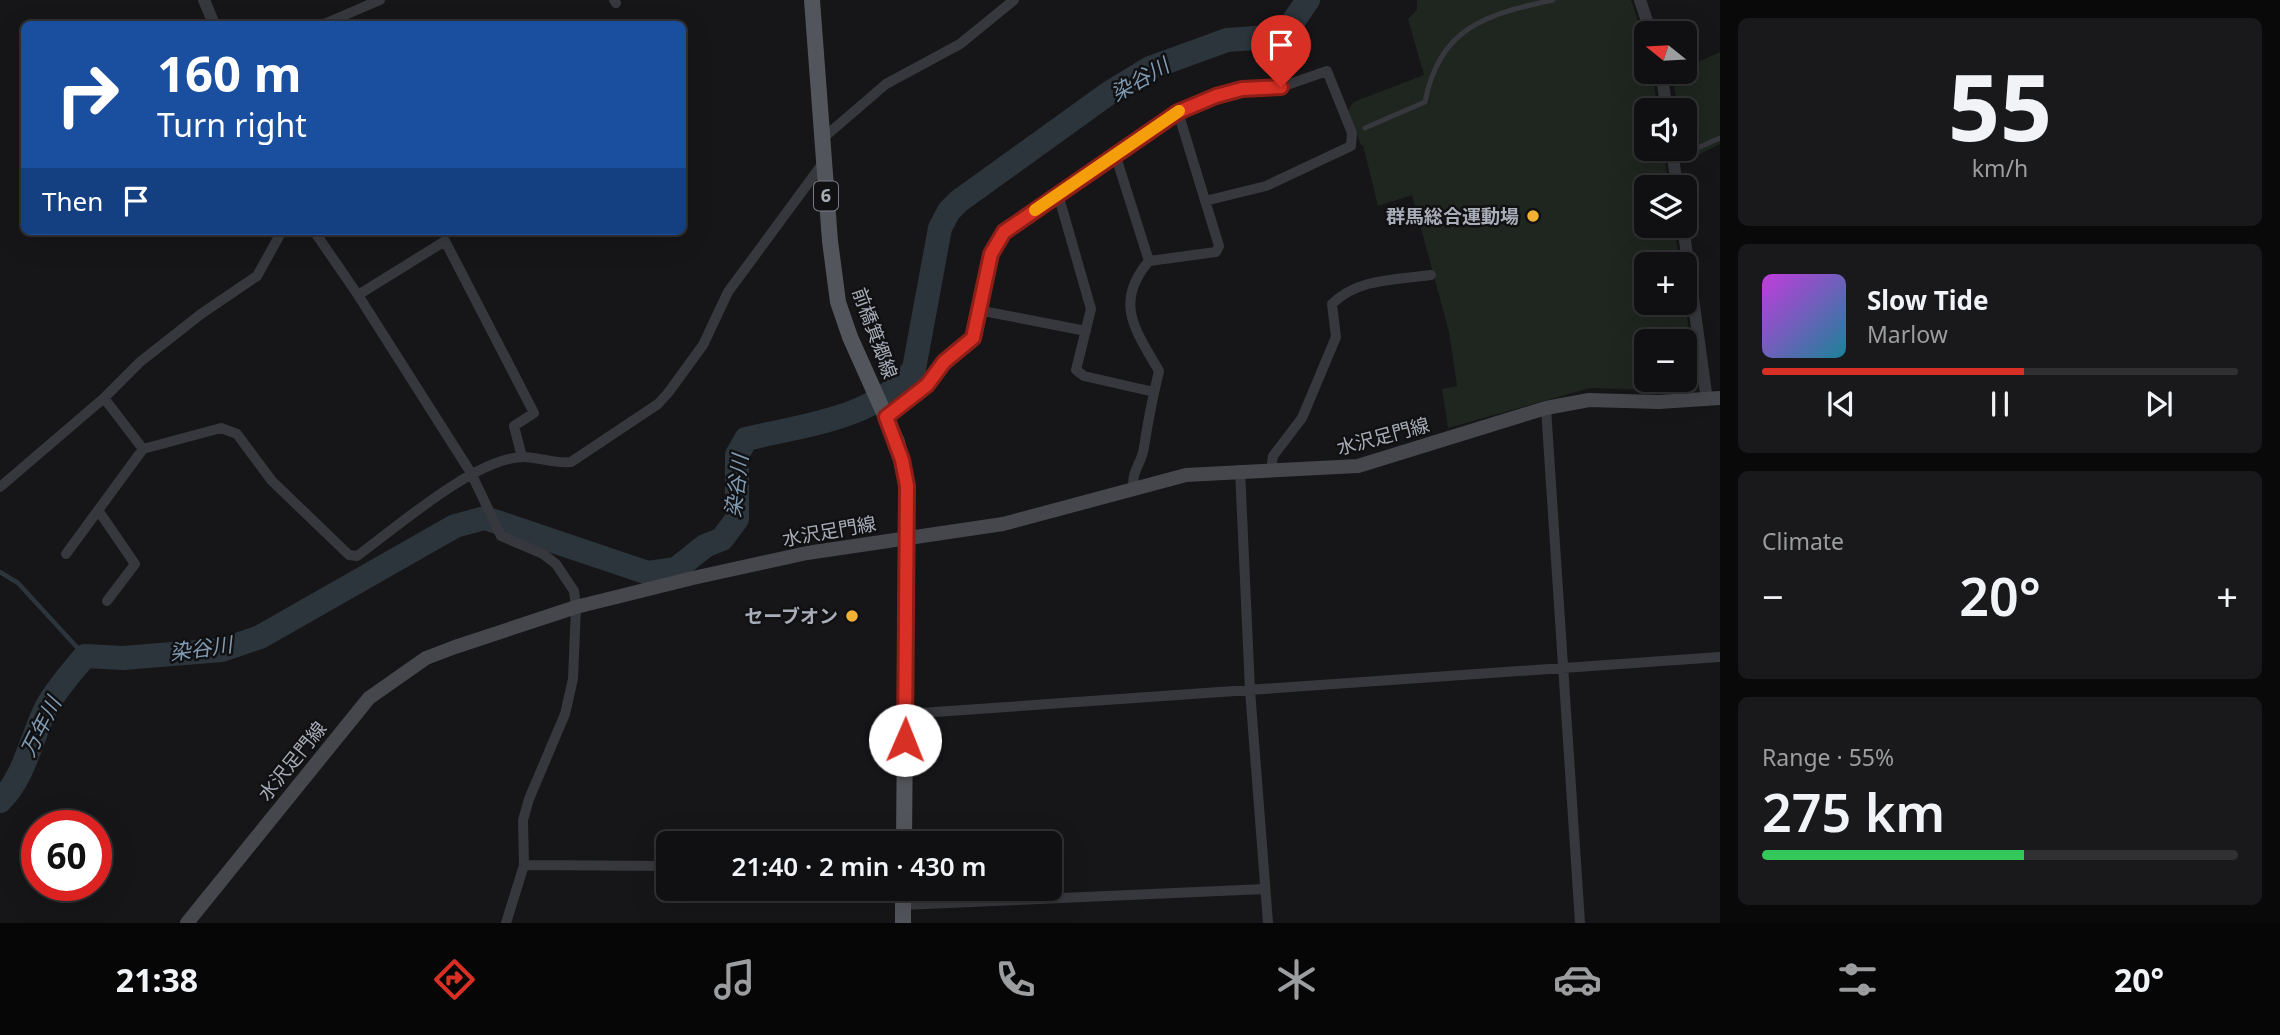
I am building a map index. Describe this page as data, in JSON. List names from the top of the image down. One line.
{"streets":{"main road":["6","前橋箕郷線","水沢足門線"]},"crossings":[["前橋箕郷線","水沢足門線"]],"water":["染谷川","万年川"],"places":["群馬総合運動場","セーブオン"],"north":"left","page":{"tile":[["55","km/h"],"Climate",["Range · 55%","275 km"]],"map_buttons":["+","−"],"turn":["160 m","Turn right"],"then":"Then","song":["Slow Tide","Marlow"],"heat":["−","20°","+"],"limit":"60","trip":"21:40 · 2 min · 430 m","tabs":["21:38","20°"]}}
